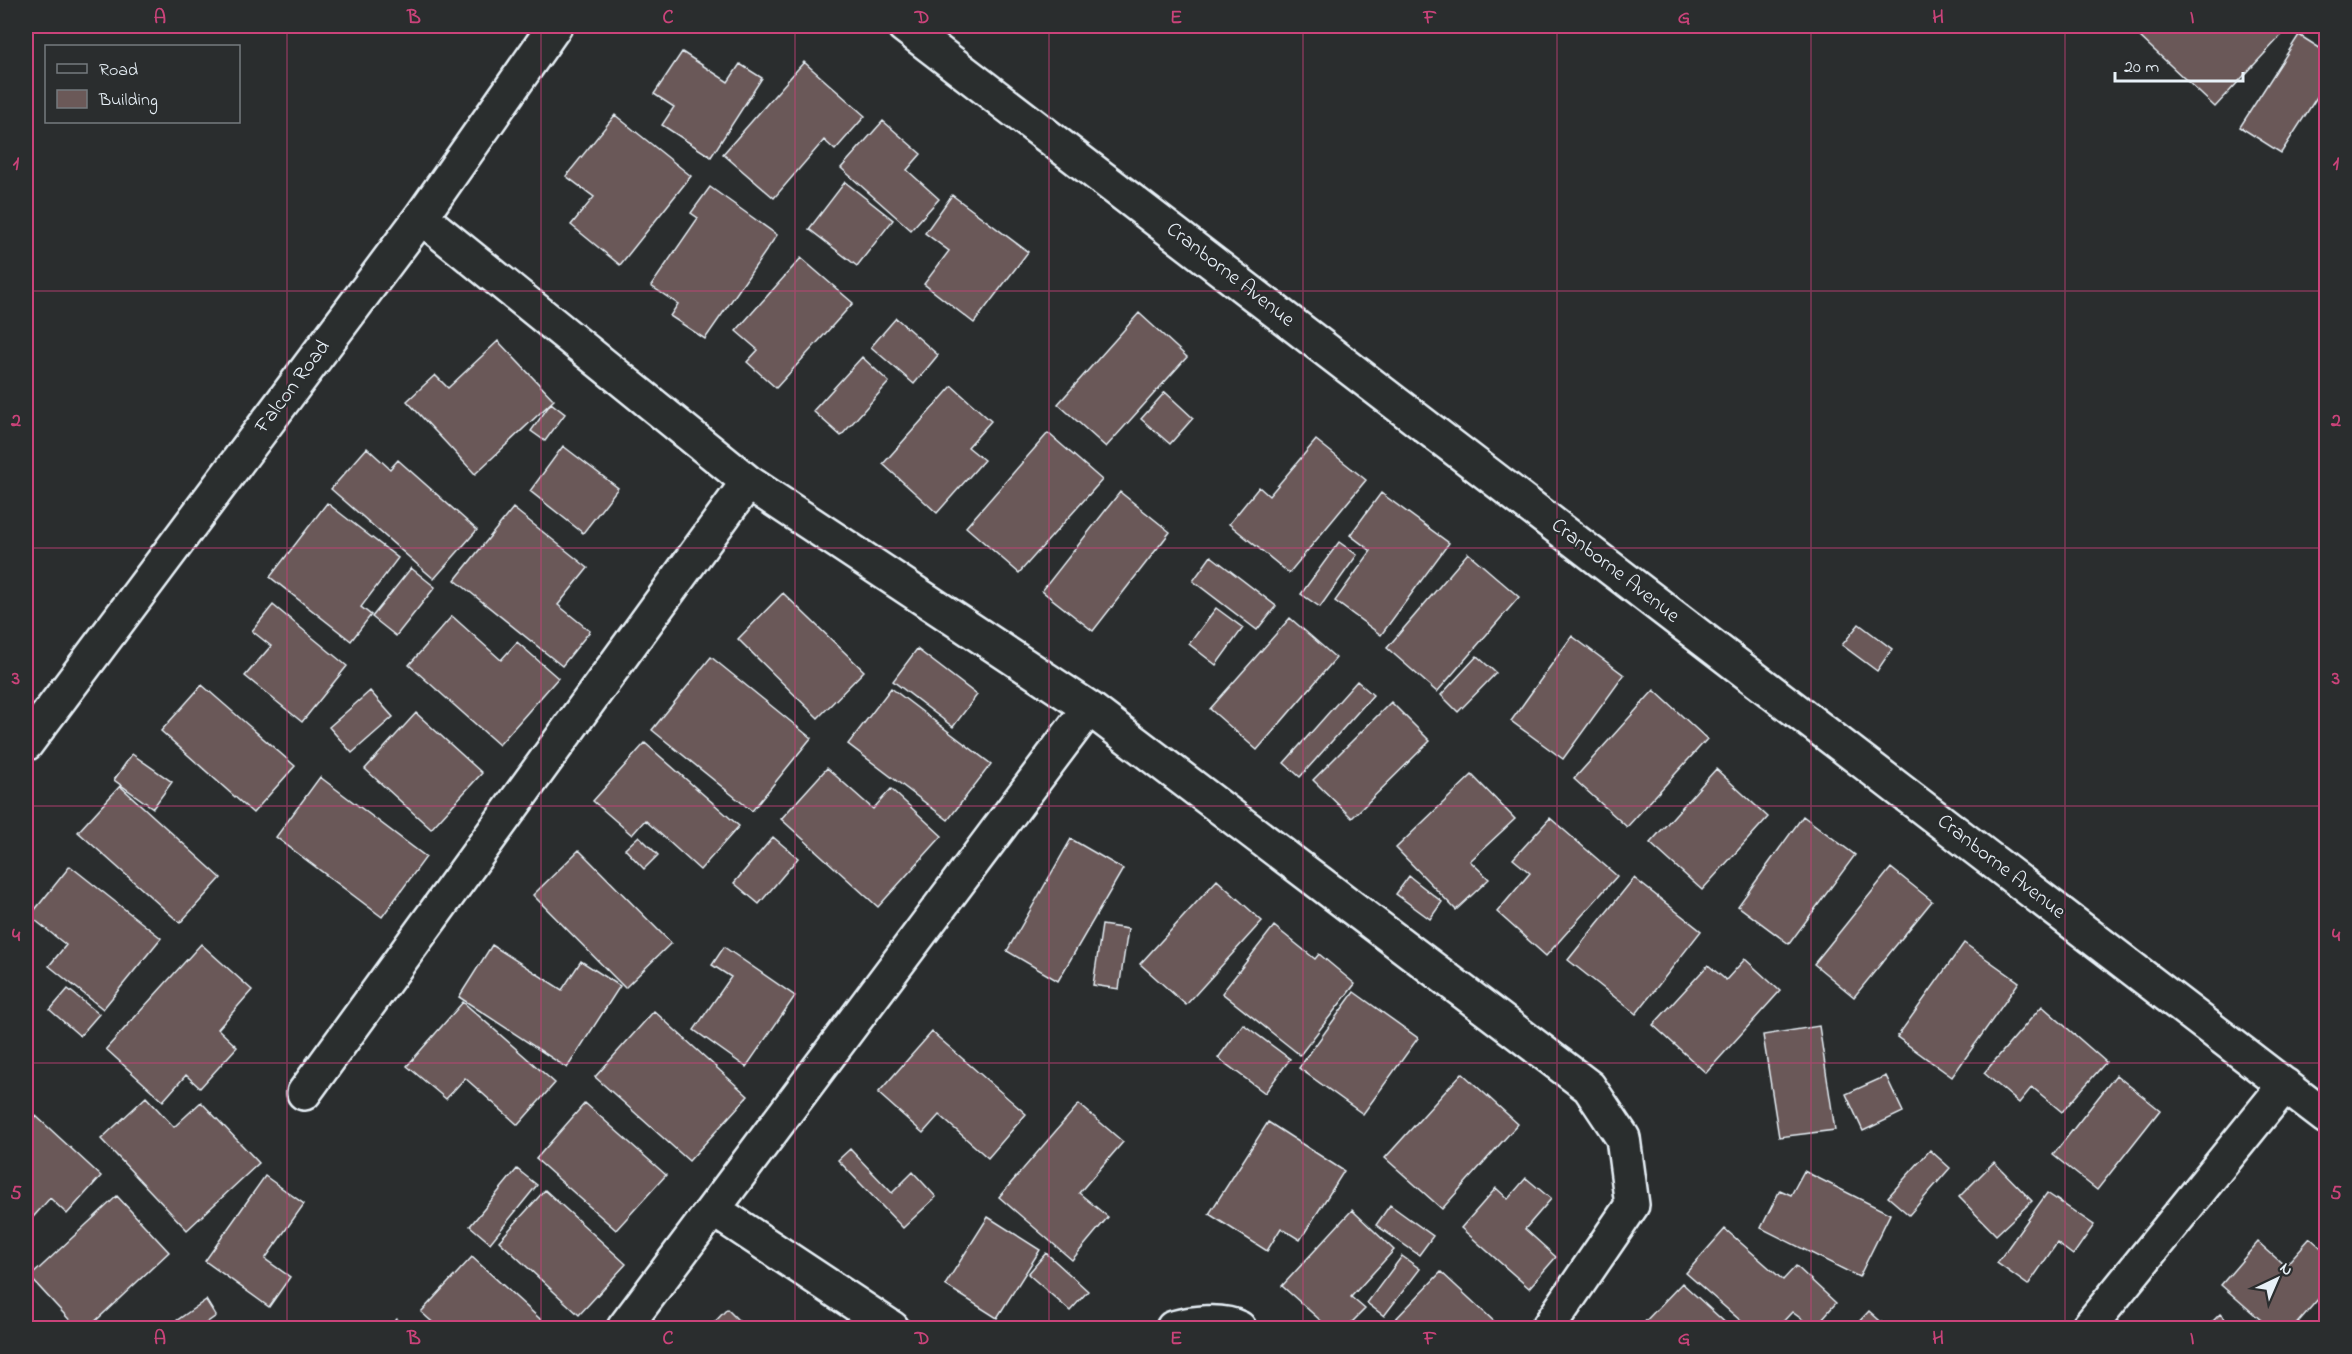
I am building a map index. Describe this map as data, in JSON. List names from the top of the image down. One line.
{"streets":{"street":["Cranborne Avenue","Falcon Road"]},"legend":["Road","Building"],"scale_bar":"20 m","north":"top right","grid":{"columns":["A","B","C","D","E","F","G","H","I"],"rows":["1","2","3","4","5"]}}
